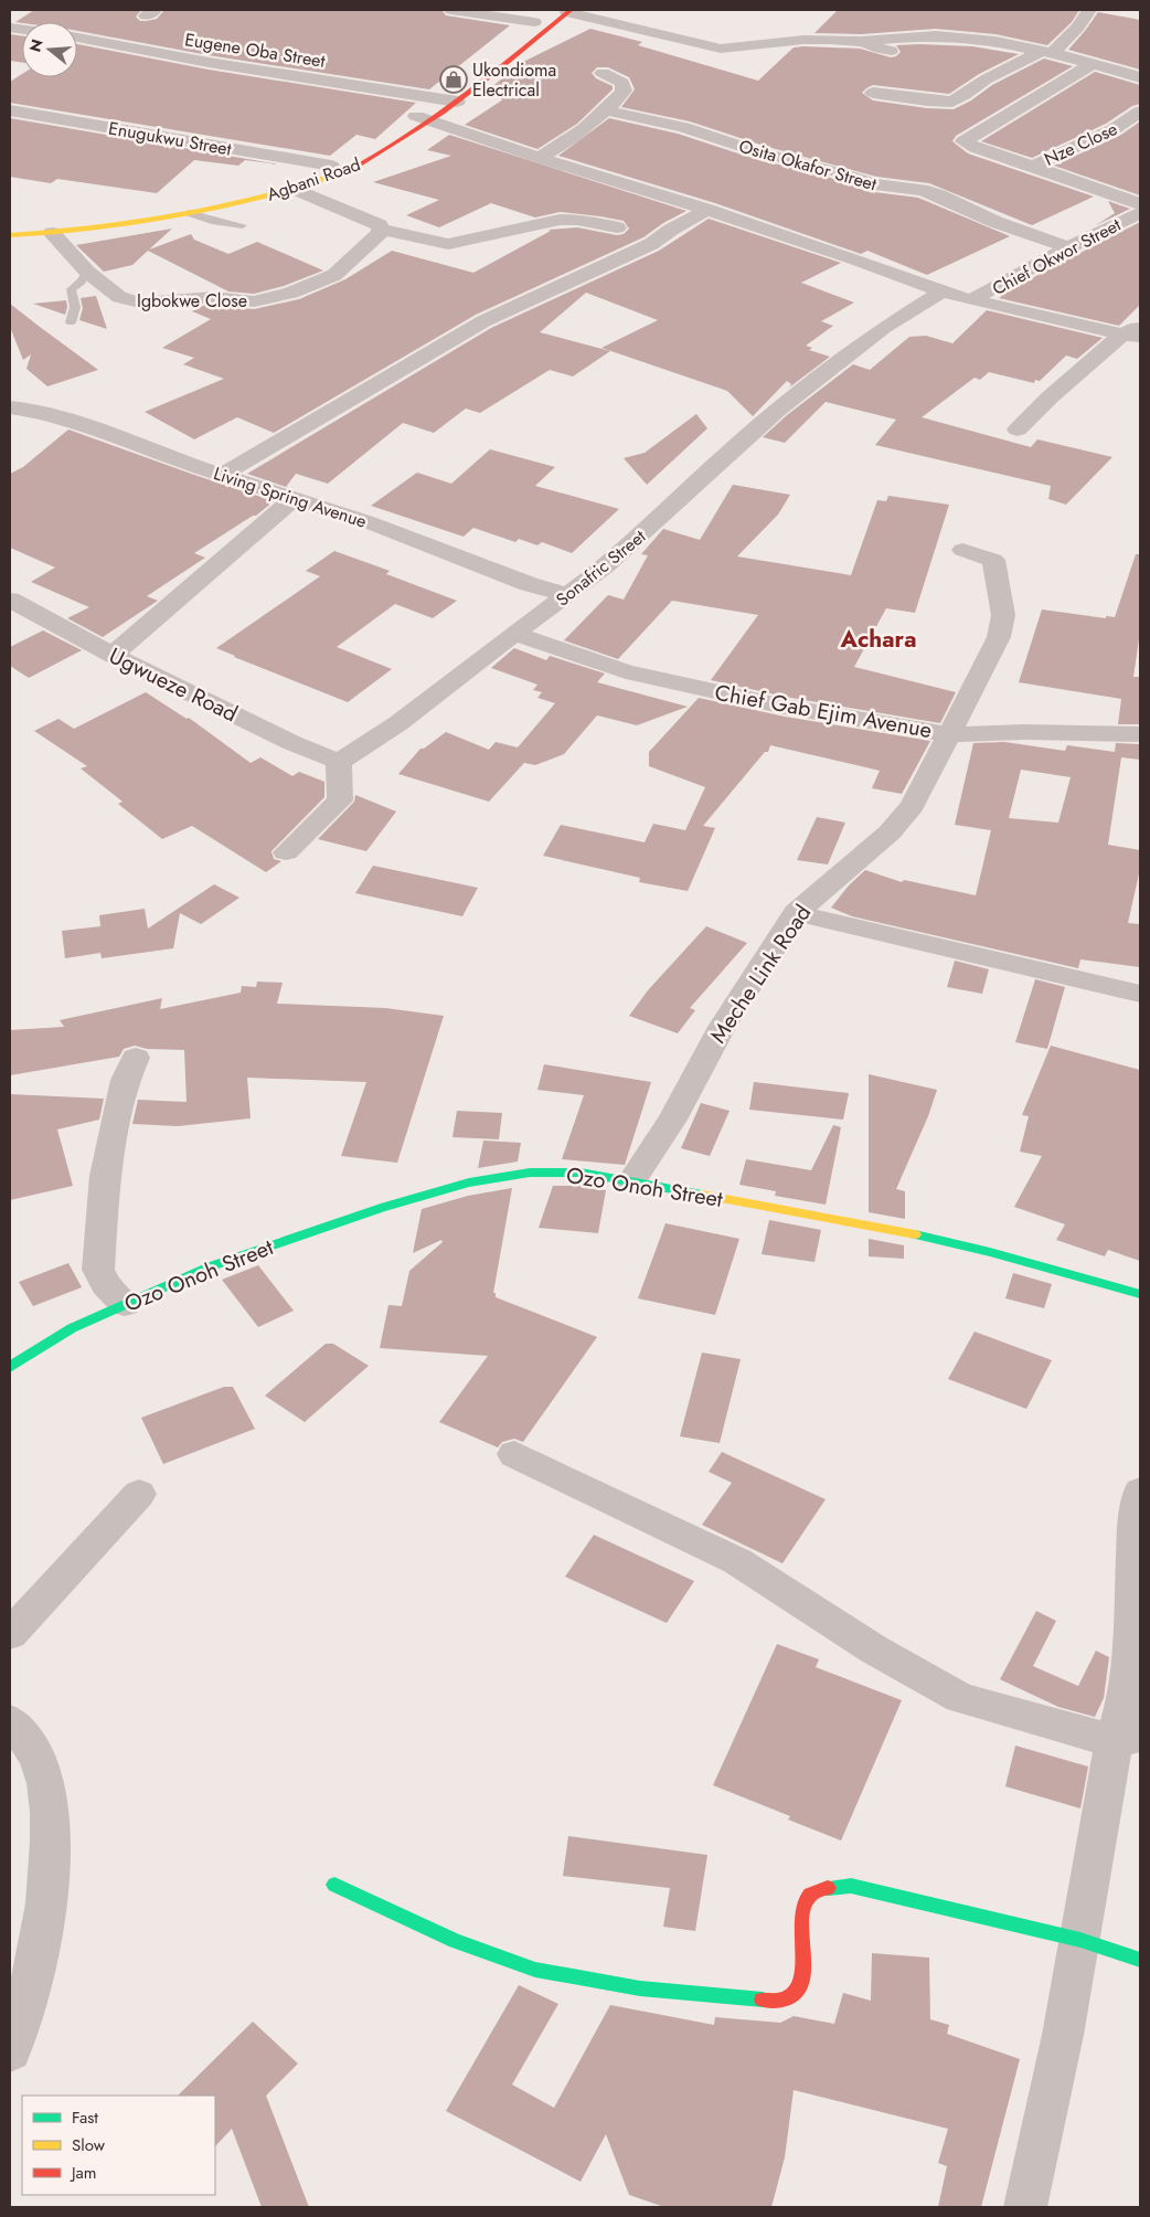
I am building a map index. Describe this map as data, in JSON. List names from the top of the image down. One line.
{"streets":{"main road":["Agbani Road","Ozo Onoh Street"],"street":["Eugene Oba Street","Enugukwu Street","Nze Close","Osita Okafor Street","Chief Okwor Street","Igbokwe Close","Living Spring Avenue","Sonafric Street","Ugwueze Road","Chief Gab Ejim Avenue","Meche Link Road"]},"crossings":[["Eugene Oba Street","Agbani Road"],["Enugukwu Street","Agbani Road"],["Osita Okafor Street","Chief Okwor Street"],["Agbani Road","Igbokwe Close"],["Living Spring Avenue","Sonafric Street"],["Sonafric Street","Ugwueze Road"],["Sonafric Street","Chief Gab Ejim Avenue"],["Chief Gab Ejim Avenue","Meche Link Road"],["Meche Link Road","Ozo Onoh Street"]],"districts":["Achara"],"places":{"shop":["Ukondioma Electrical"]},"legend":["Fast","Slow","Jam"],"north":"left"}
